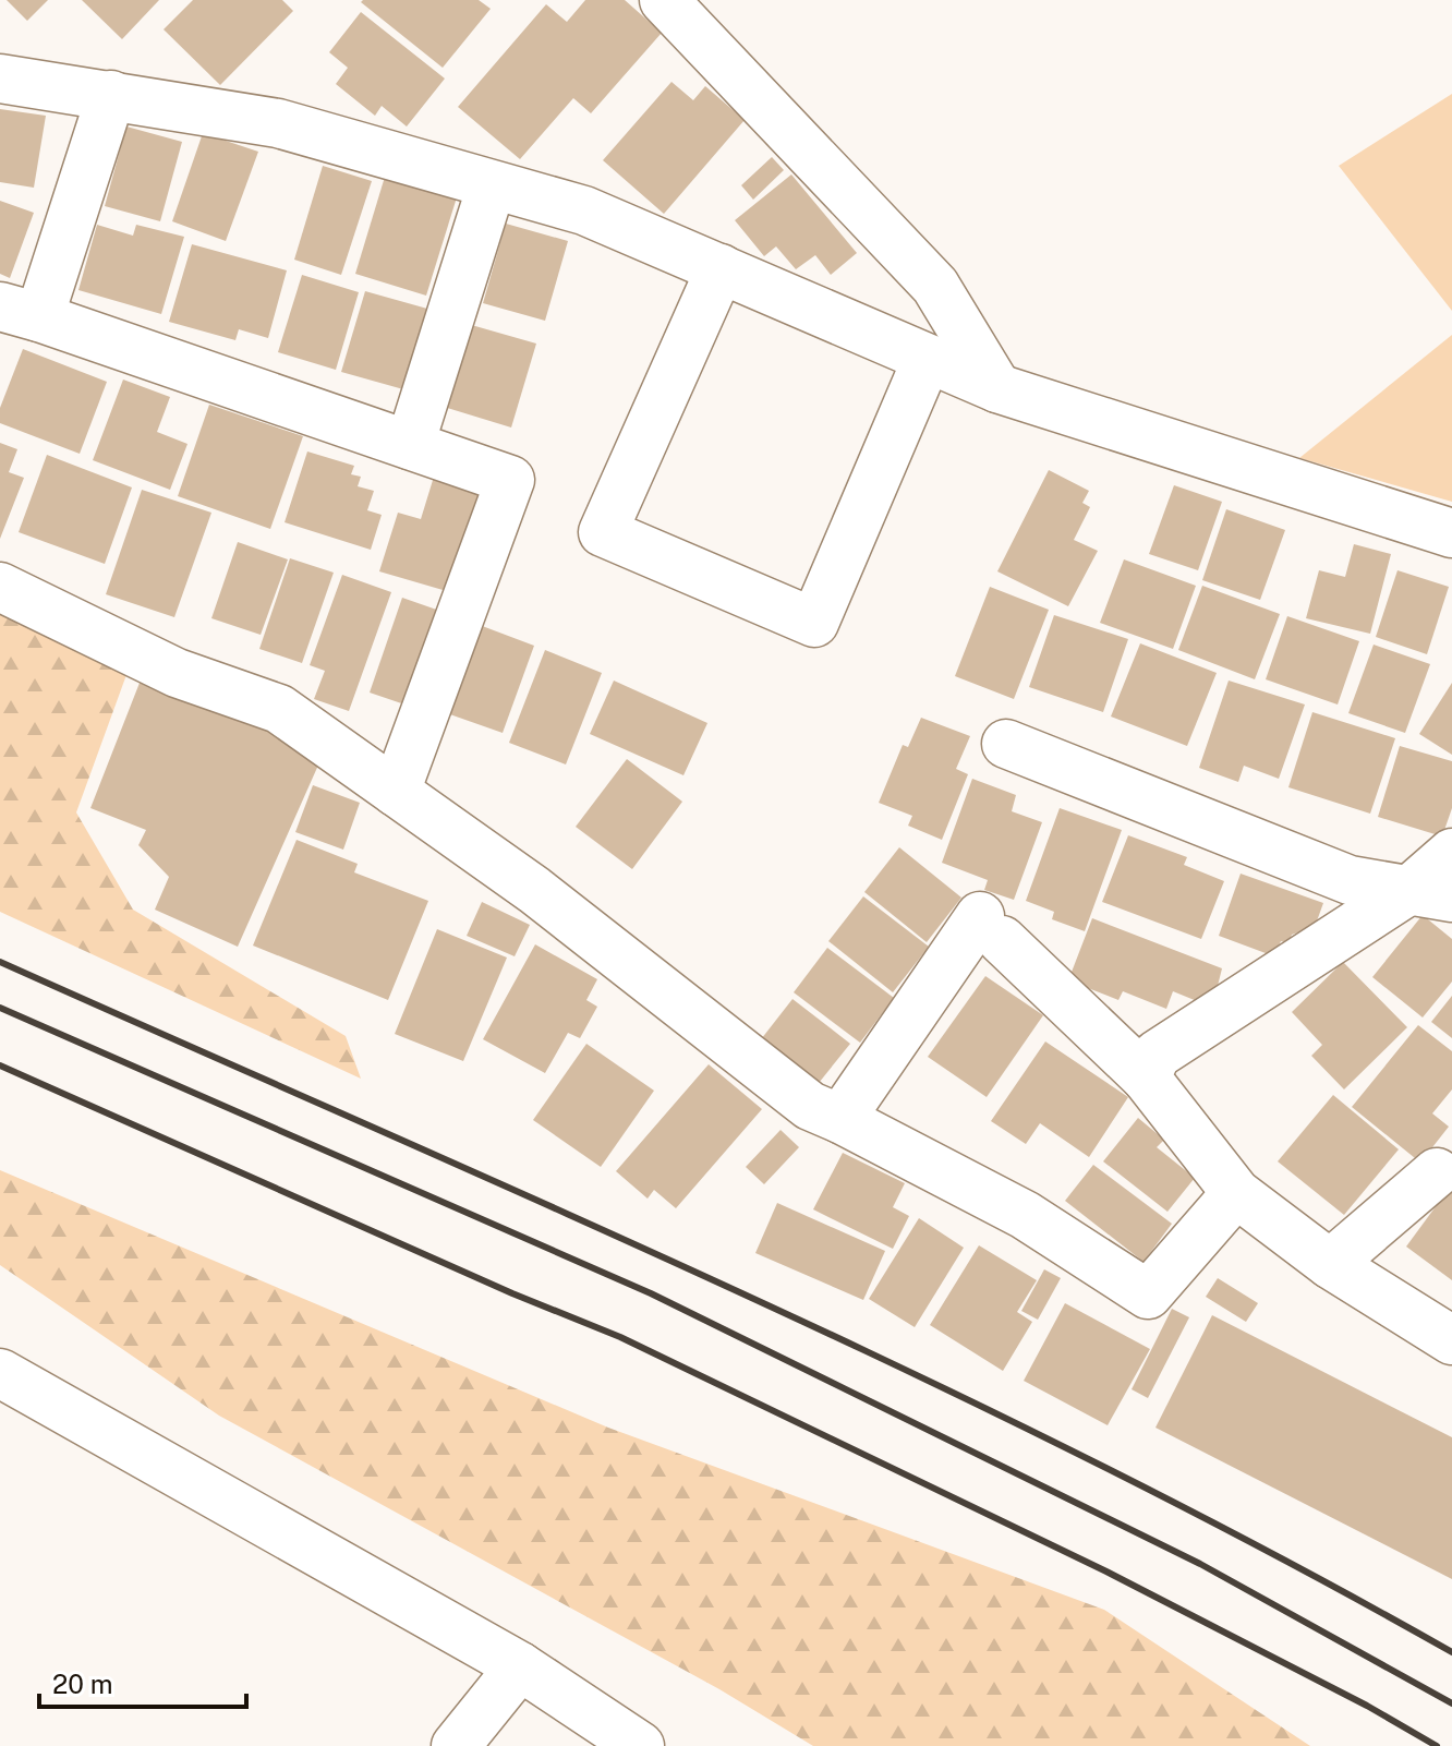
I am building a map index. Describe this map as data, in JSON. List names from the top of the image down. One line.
{"scale_bar":"20 m"}
